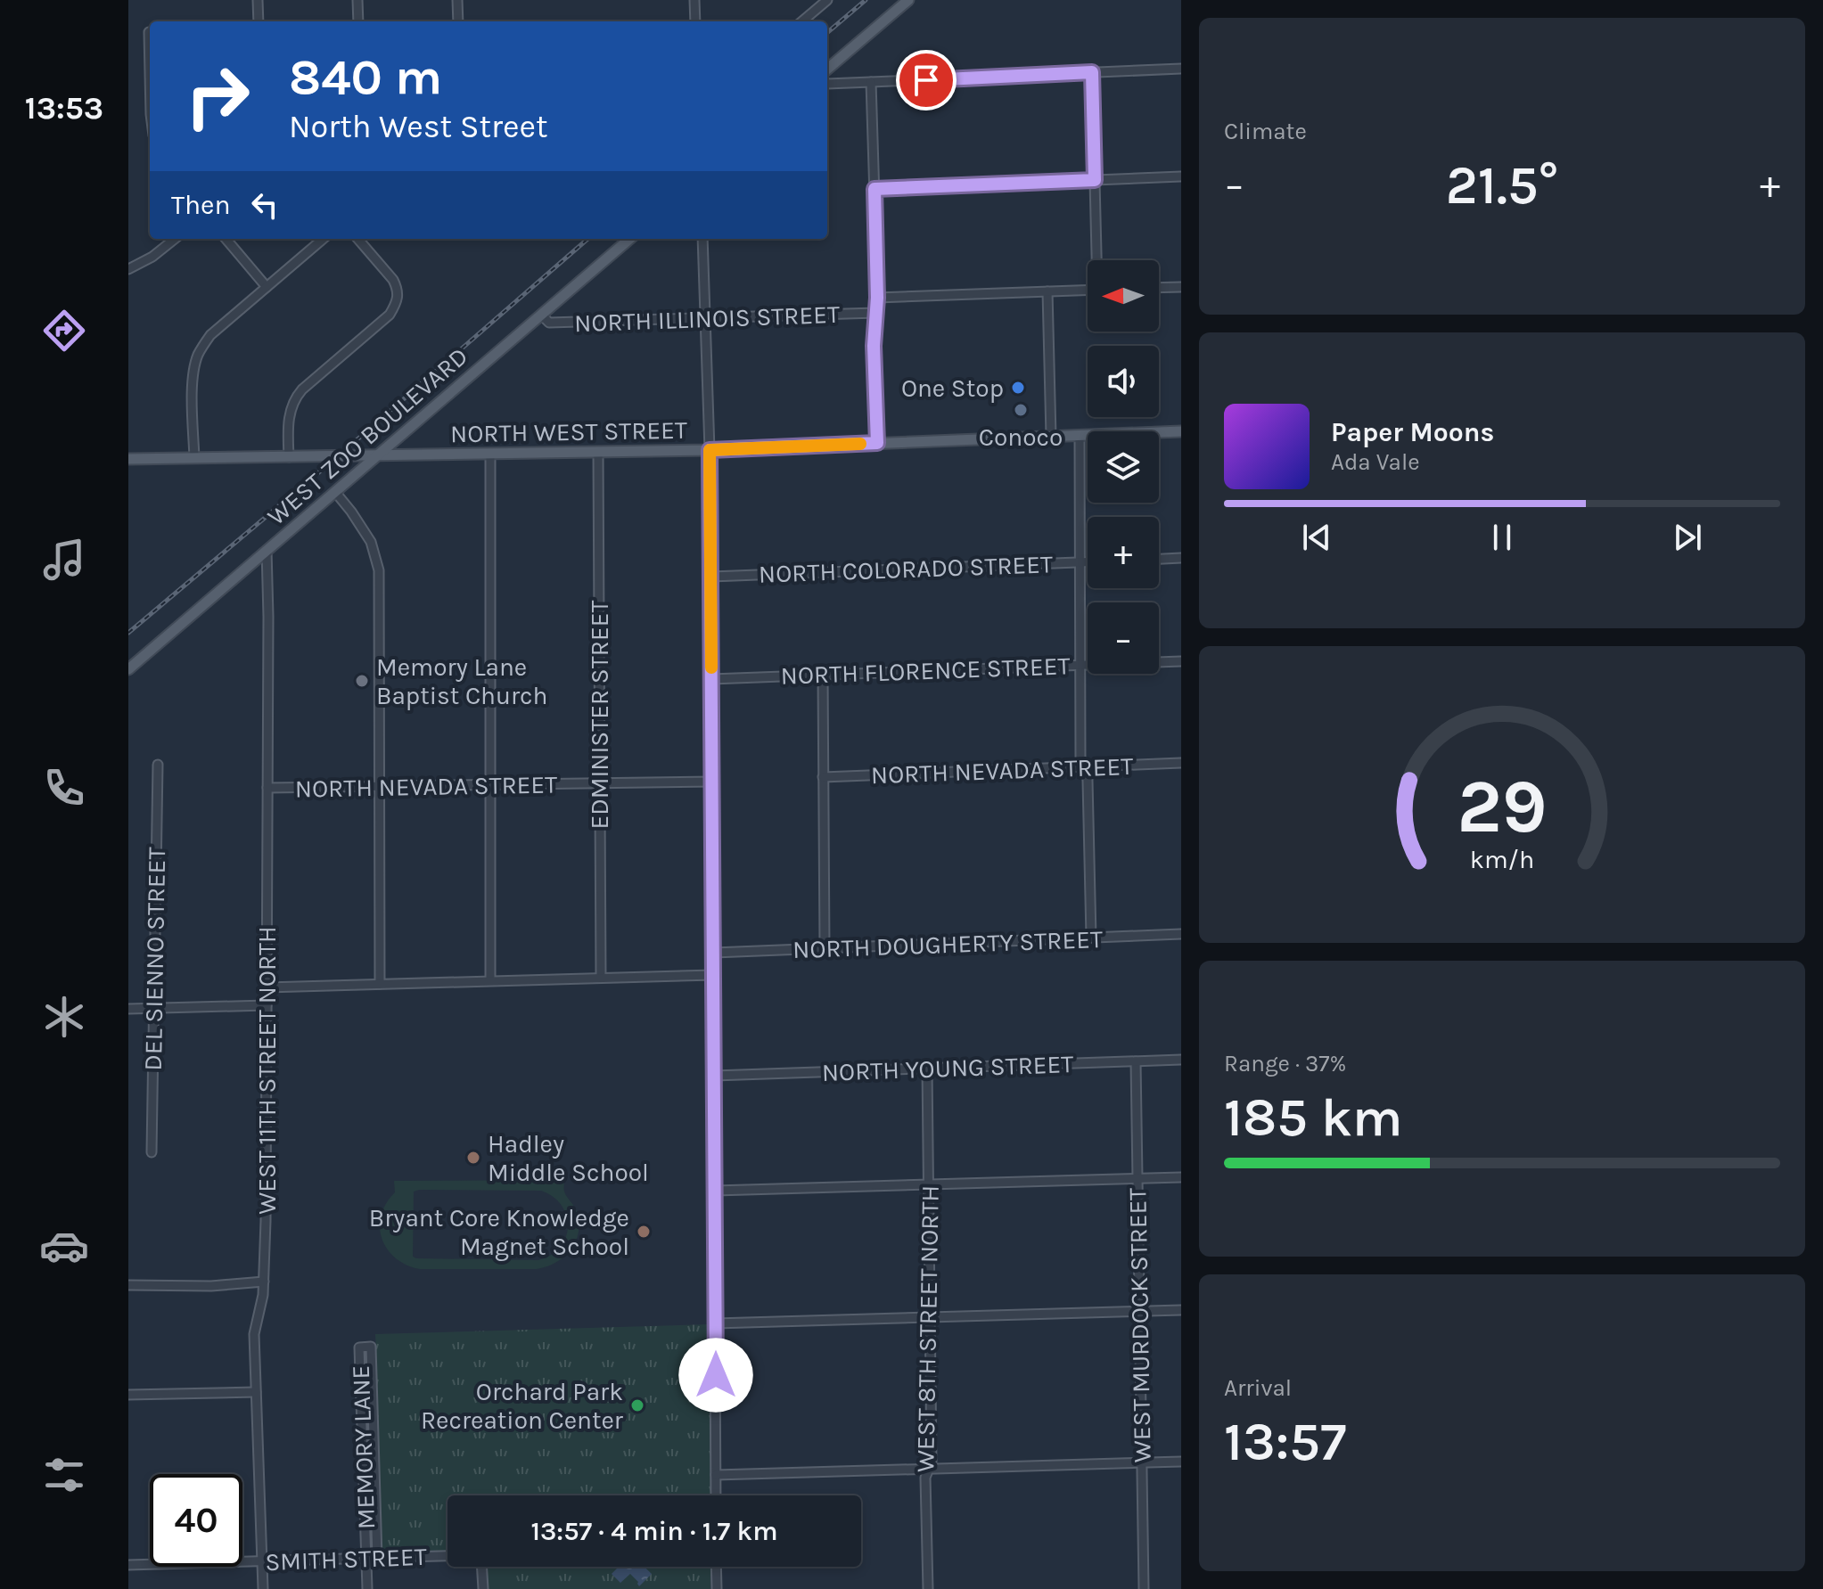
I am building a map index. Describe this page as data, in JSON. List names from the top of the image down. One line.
{"streets":{"main road":["NORTH WEST STREET","WEST ZOO BOULEVARD"],"street":["NORTH ILLINOIS STREET","NORTH COLORADO STREET","NORTH FLORENCE STREET","EDMINISTER STREET","NORTH NEVADA STREET","NORTH DOUGHERTY STREET","DEL SIENNO STREET","NORTH YOUNG STREET","WEST 11TH STREET NORTH","WEST MURDOCK STREET","WEST 8TH STREET NORTH","MEMORY LANE","SMITH STREET"]},"crossings":[["NORTH ILLINOIS STREET","WEST ZOO BOULEVARD"],["NORTH WEST STREET","WEST ZOO BOULEVARD"],["NORTH WEST STREET","EDMINISTER STREET"],["WEST ZOO BOULEVARD","WEST 11TH STREET NORTH"],["EDMINISTER STREET","NORTH NEVADA STREET"],["NORTH NEVADA STREET","WEST 11TH STREET NORTH"],["NORTH YOUNG STREET","WEST MURDOCK STREET"],["NORTH YOUNG STREET","WEST 8TH STREET NORTH"],["WEST 11TH STREET NORTH","SMITH STREET"],["MEMORY LANE","SMITH STREET"]],"places":["One Stop","Conoco","Memory Lane Baptist Church","Hadley Middle School","Bryant Core Knowledge Magnet School","Orchard Park Recreation Center"],"north":"left","page":{"tabs":"13:53","tile":["Climate",["Range · 37%","185 km"],["Arrival","13:57"]],"turn":["840 m","North West Street"],"heat":["−","21.5°","+"],"then":"Then","map_buttons":["+","−"],"song":["Paper Moons","Ada Vale"],"limit":"40","trip":"13:57 · 4 min · 1.7 km","gauge":["29","km/h"]}}
